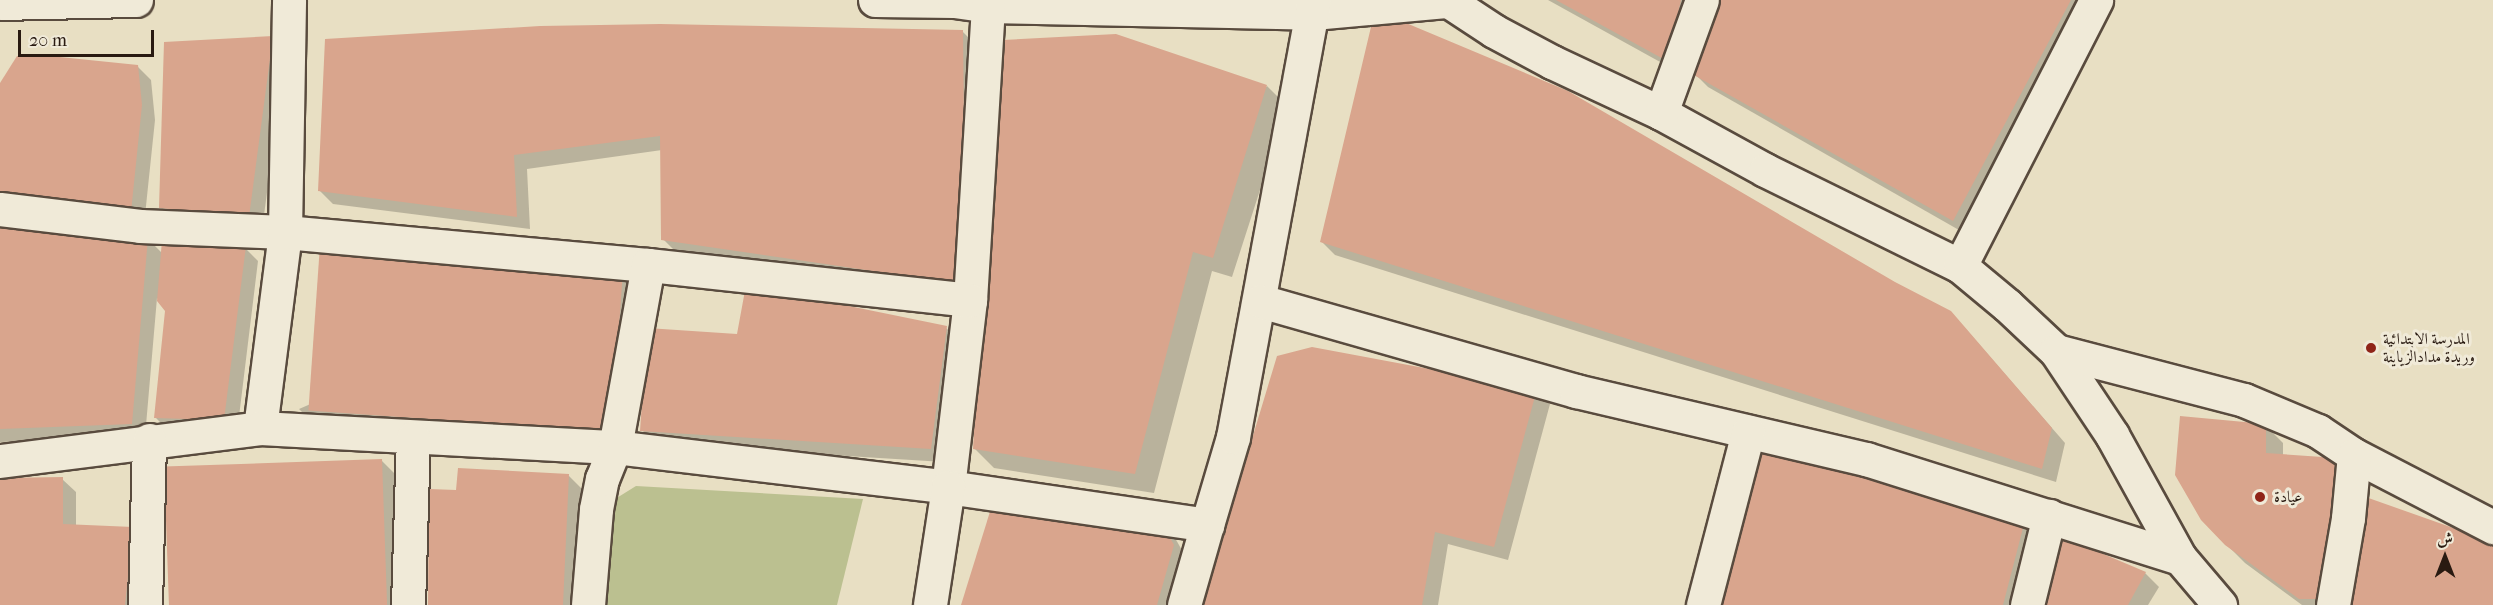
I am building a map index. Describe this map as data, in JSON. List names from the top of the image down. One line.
{"places":["المدرسة الابتدائية وريدة مدادالزياينة","عيادة"],"scale_bar":"20 m","north":"top"}
